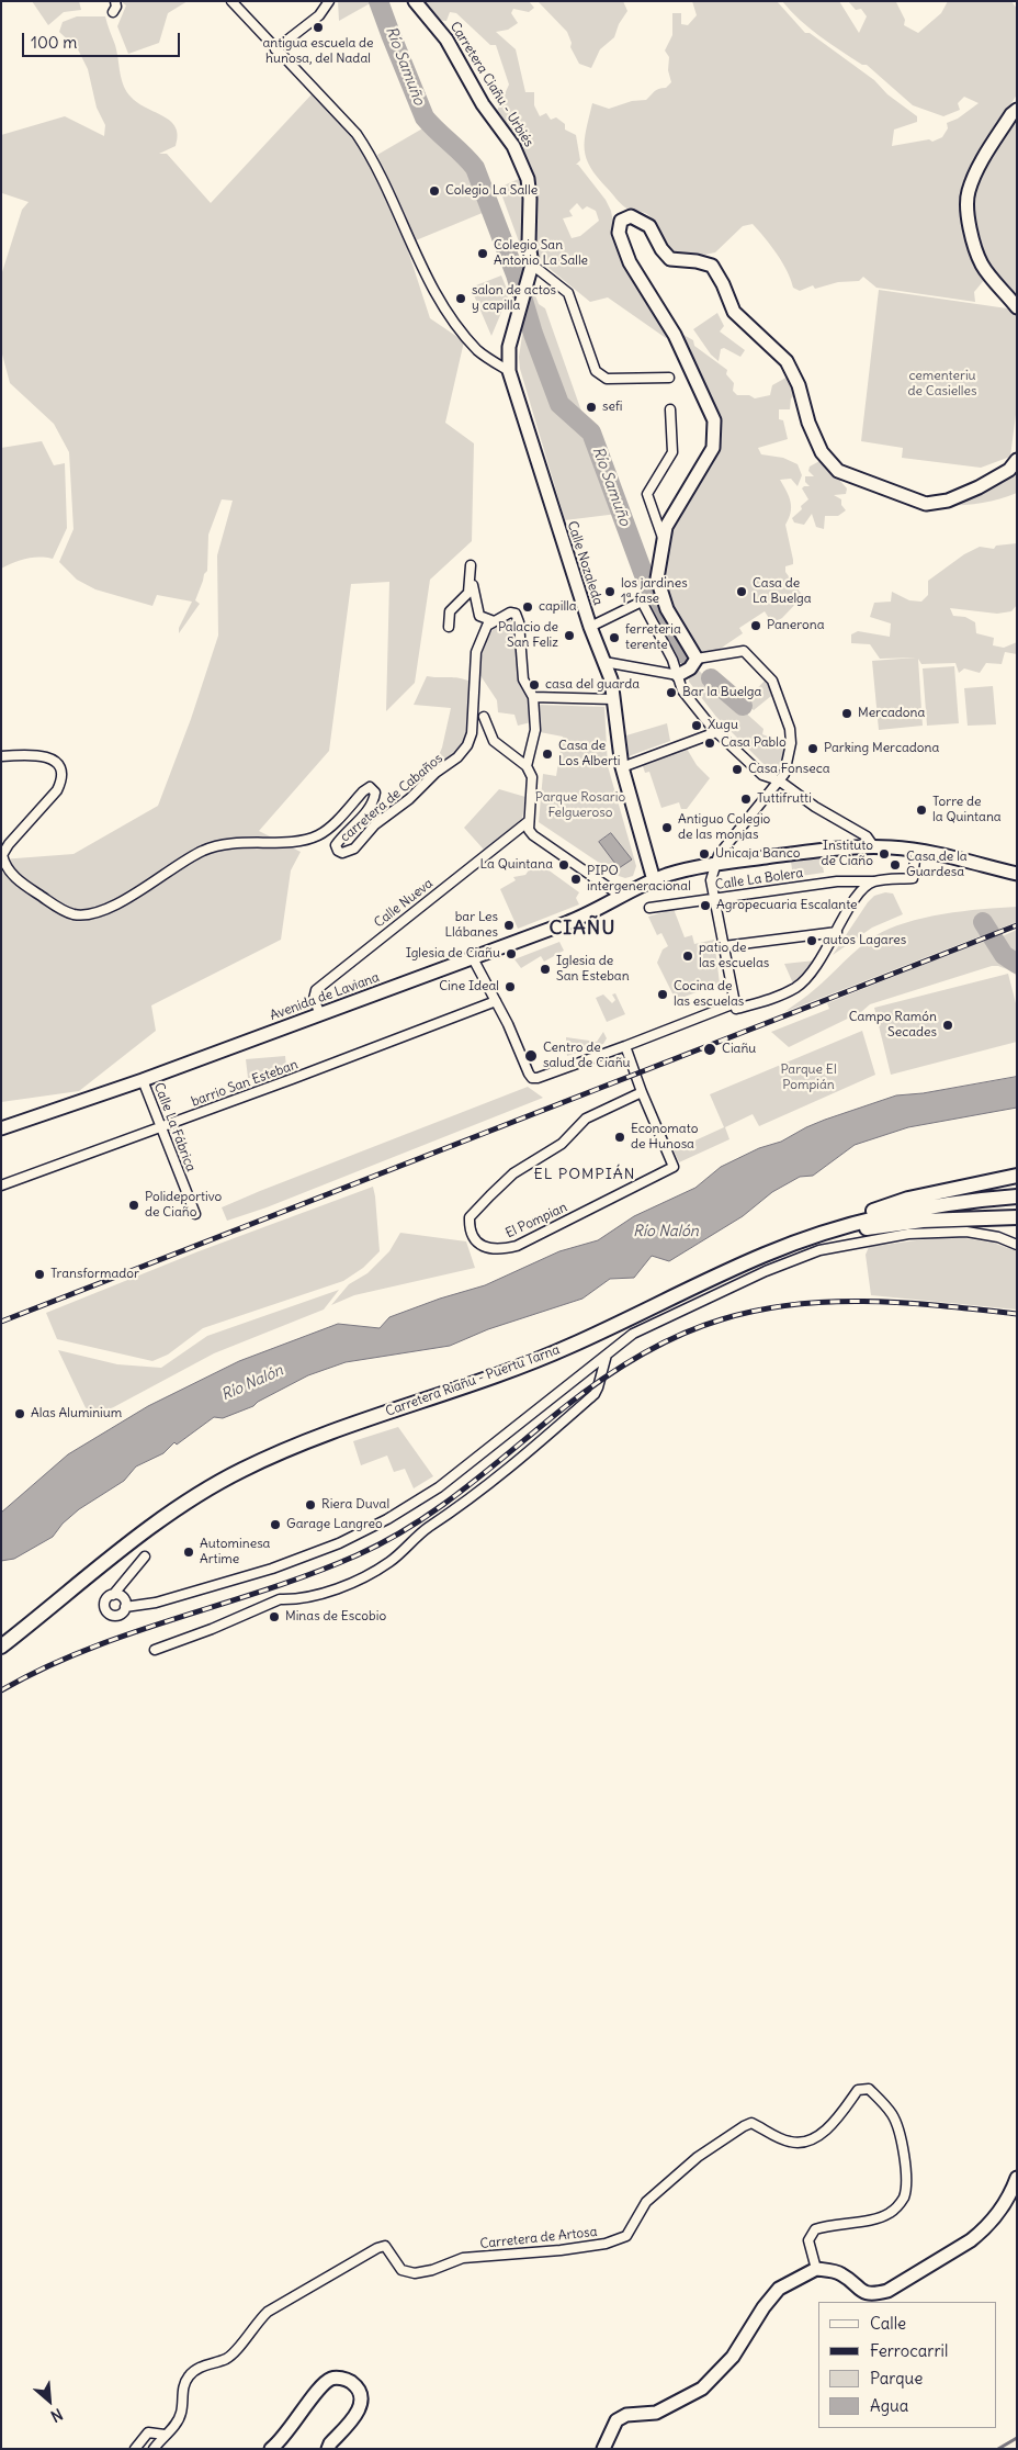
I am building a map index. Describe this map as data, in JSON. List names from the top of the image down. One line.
{"streets":{"main road":["Carretera Riañu - Puertu Tarna"],"street":["Carretera Ciañu - Urbiés","Calle Nozaleda","carretera de Cabaños","Calle La Bolera","Calle Nueva","Avenida de Laviana","barrio San Esteban","Calle La Fábrica","El Pompian","Carretera de Artosa"]},"crossings":[["Carretera Ciañu - Urbiés","Calle Nozaleda"],["Calle Nozaleda","Avenida de Laviana"],["Calle La Bolera","Avenida de Laviana"],["Calle Nueva","Avenida de Laviana"],["Avenida de Laviana","Calle La Fábrica"],["barrio San Esteban","Calle La Fábrica"]],"districts":["CIAÑU","EL POMPIÁN"],"water":["Río Samuño","Río Nalón"],"parks":["cementeriu de Casielles","Parque Rosario Felgueroso","Parque El Pompián"],"places":["antigua escuela de hunosa, del Nadal","Colegio La Salle","Colegio San Antonio La Salle","salon de actos y capilla","sefi","los jardines 1ª fase","Casa de La Buelga","capilla","Panerona","Palacio de San Feliz","ferreteria terente","casa del guarda","Bar la Buelga","Mercadona","Xugu","Casa Pablo","Parking Mercadona","Casa de Los Alberti","Casa Fonseca","Tuttifrutti","Torre de la Quintana","Antiguo Colegio de las monjas","Unicaja Banco","Instituto de Ciaño","La Quintana","Casa de la Guardesa","PIPO intergeneracional","Agropecuaria Escalante","bar Les Llábanes","autos Lagares","Iglesia de Ciañu","patio de las escuelas","Iglesia de San Esteban","Cine Ideal","Cocina de las escuelas","Campo Ramón Secades","Ciañu","Centro de salud de Ciañu","Economato de Hunosa","Polideportivo de Ciaño","Transformador","Alas Aluminium","Riera Duval","Garage Langreo","Autominesa Artime","Minas de Escobio"],"legend":["Calle","Ferrocarril","Parque","Agua"],"scale_bar":"100 m","north":"bottom right"}
